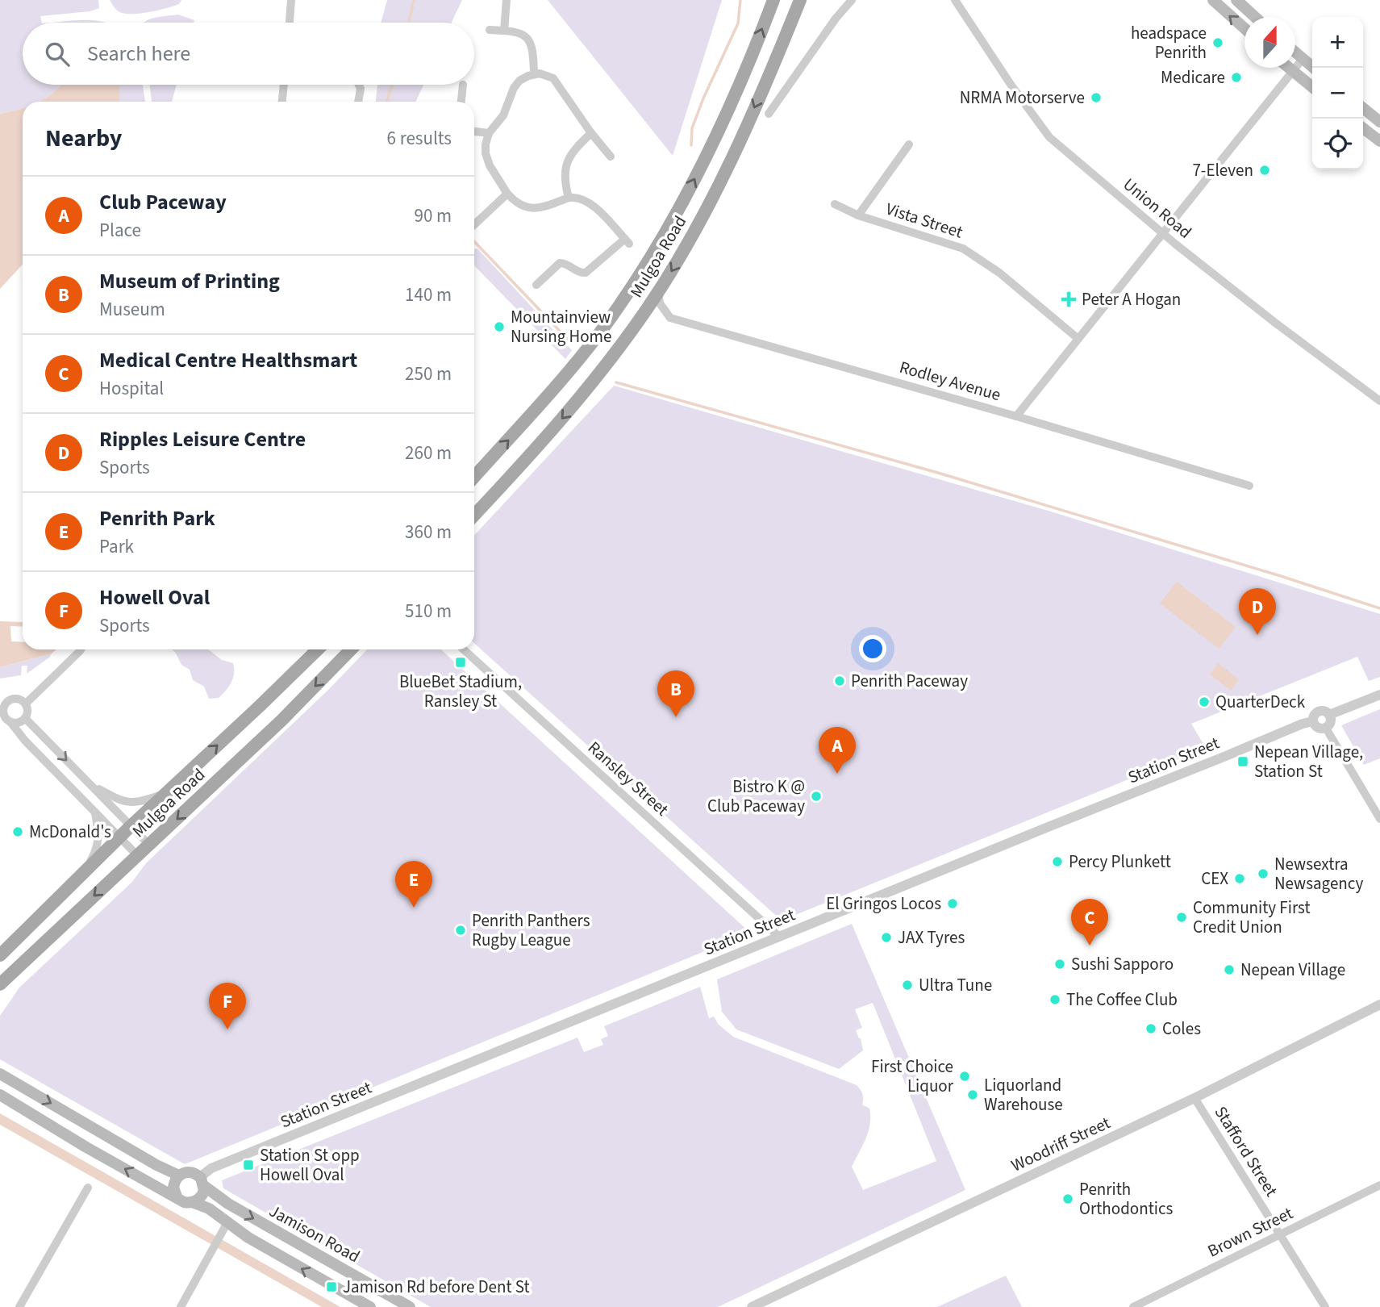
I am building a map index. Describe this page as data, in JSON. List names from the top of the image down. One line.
{"streets":{"main road":["Mulgoa Road","Jamison Road"],"street":["Union Road","Vista Street","Rodley Avenue","Station Street","Ransley Street","Woodriff Street","Stafford Street","Brown Street"]},"crossings":[["Mulgoa Road","Rodley Avenue"],["Station Street","Ransley Street"],["Station Street","Jamison Road"],["Woodriff Street","Stafford Street"],["Stafford Street","Brown Street"]],"places":{"other":["headspace Penrith","Medicare","NRMA Motorserve","7-Eleven","Mountainview Nursing Home","Penrith Paceway","QuarterDeck","Bistro K @ Club Paceway","McDonald's","Percy Plunkett","Newsextra Newsagency","CEX","El Gringos Locos","Community First Credit Union","Penrith Panthers Rugby League","JAX Tyres","Sushi Sapporo","Nepean Village","Ultra Tune","The Coffee Club","Coles","First Choice Liquor","Liquorland Warehouse","Penrith Orthodontics"],"health":["Peter A Hogan"],"transit":["BlueBet Stadium, Ransley St","Nepean Village, Station St","Station St opp Howell Oval","Jamison Rd before Dent St"]},"north":"top","page":{"map_buttons":["+","−"],"search":"Search here","heading":["Nearby","6 results"],"list":[{"mark":"A","name":"Club Paceway","note":"Place","value":"90 m"},{"mark":"B","name":"Museum of Printing","note":"Museum","value":"140 m"},{"mark":"C","name":"Medical Centre Healthsmart","note":"Hospital","value":"250 m"},{"mark":"D","name":"Ripples Leisure Centre","note":"Sports","value":"260 m"},{"mark":"E","name":"Penrith Park","note":"Park","value":"360 m"},{"mark":"F","name":"Howell Oval","note":"Sports","value":"510 m"}],"pins":["D","B","A","E","C","F"]}}
